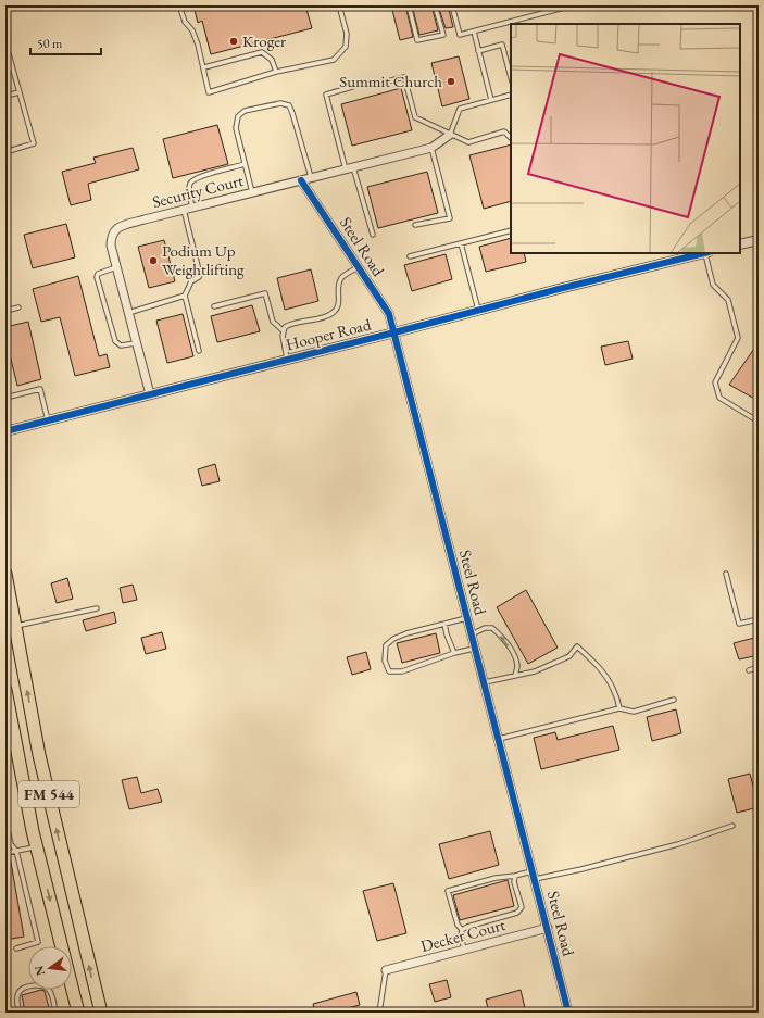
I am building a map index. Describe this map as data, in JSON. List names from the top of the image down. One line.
{"streets":{"main road":["FM 544"],"street":["Security Court","Steel Road","Hooper Road","Decker Court"]},"crossings":[["Security Court","Steel Road"],["Security Court","Hooper Road"],["Steel Road","Hooper Road"],["Steel Road","Decker Court"]],"places":["Kroger","Summit Church","Podium Up Weightlifting"],"scale_bar":"50 m","north":"left"}
